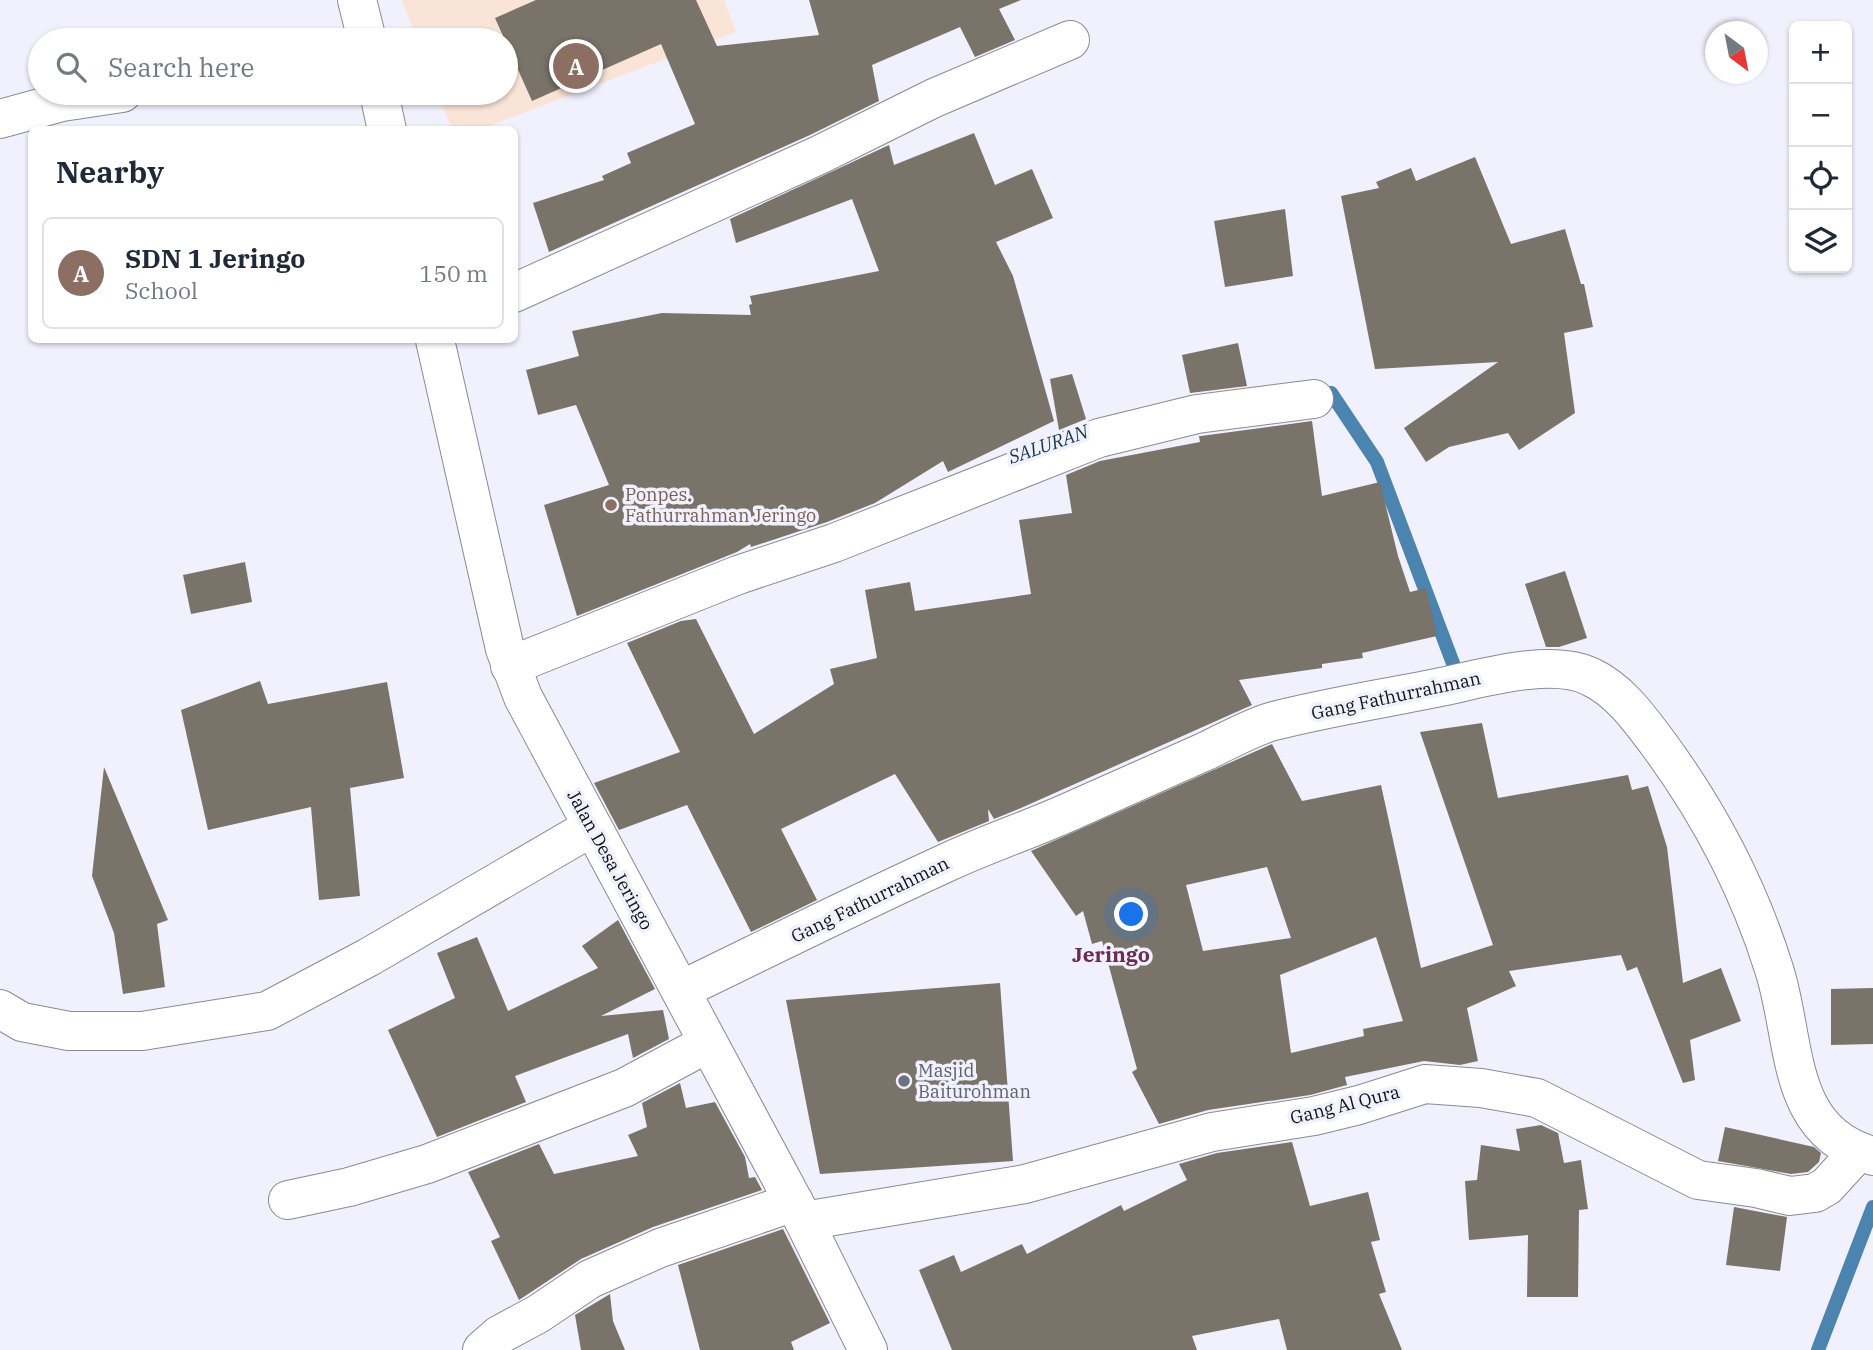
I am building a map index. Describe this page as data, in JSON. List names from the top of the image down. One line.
{"streets":{"street":["Gang Fathurrahman","Jalan Desa Jeringo","Gang Al Qura"]},"crossings":[["Gang Fathurrahman","Jalan Desa Jeringo"],["Gang Fathurrahman","Gang Al Qura"],["Jalan Desa Jeringo","Gang Al Qura"]],"districts":["Jeringo"],"water":["SALURAN"],"places":["Ponpes. Fathurrahman Jeringo","Masjid Baiturohman"],"north":"bottom right","page":{"map_buttons":["+","−"],"search":"Search here","pins":"A","heading":"Nearby","list":[{"mark":"A","name":"SDN 1 Jeringo","note":"School","value":"150 m"}]}}
